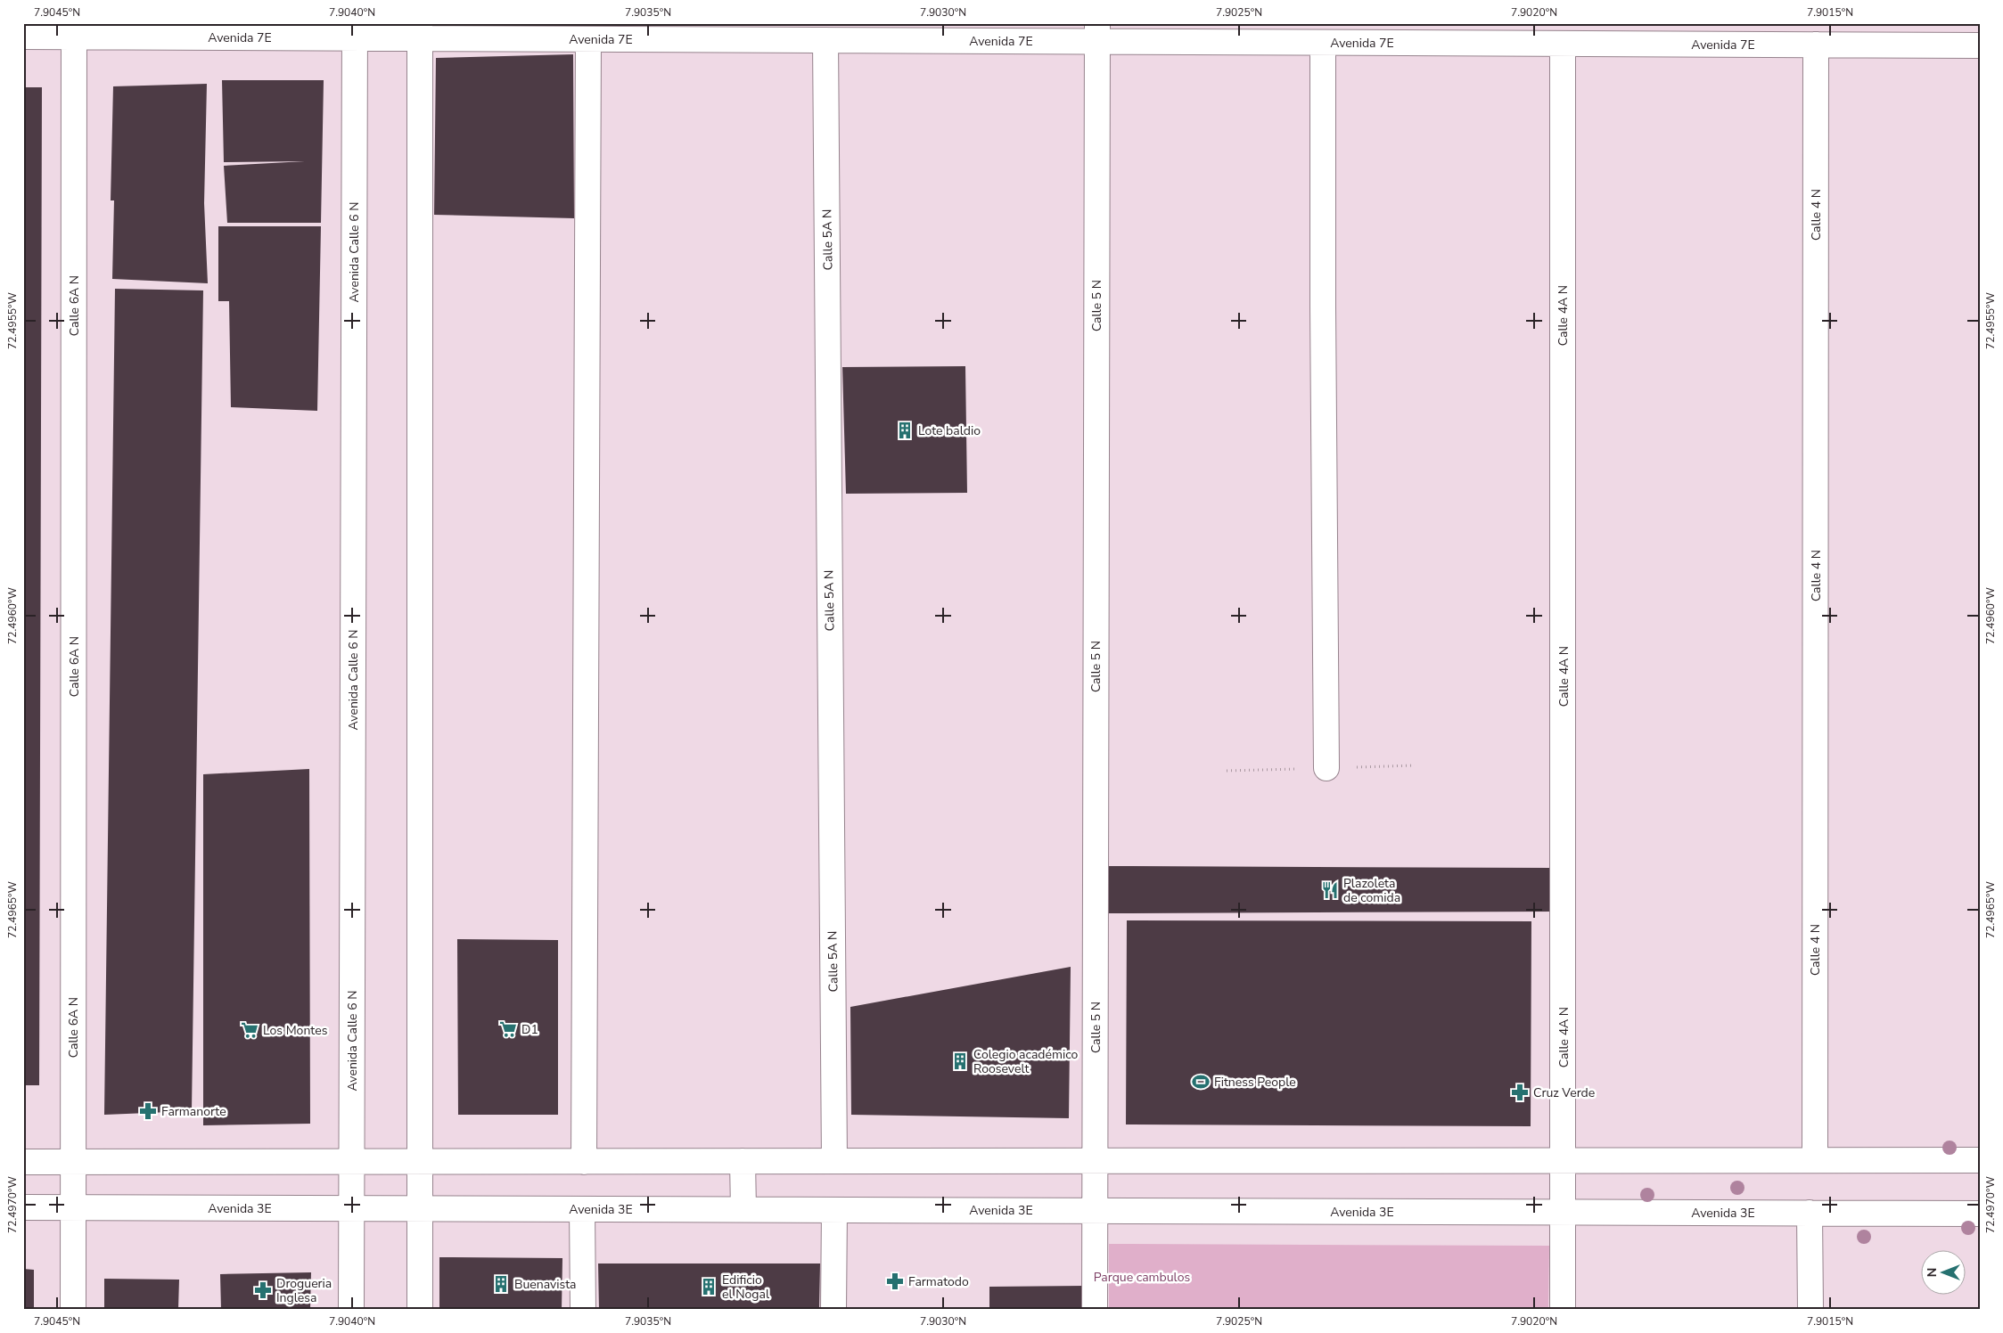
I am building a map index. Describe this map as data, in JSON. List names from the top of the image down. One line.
{"streets":{"street":["Avenida 7E","Calle 4 N","Calle 5A N","Avenida Calle 6 N","Calle 6A N","Calle 5 N","Calle 4A N","Avenida 3E"]},"crossings":[["Avenida 7E","Calle 4 N"],["Avenida 7E","Calle 5A N"],["Avenida 7E","Avenida Calle 6 N"],["Avenida 7E","Calle 6A N"],["Avenida 7E","Calle 5 N"],["Avenida 7E","Calle 4A N"],["Avenida Calle 6 N","Avenida 3E"],["Calle 6A N","Avenida 3E"],["Calle 5 N","Avenida 3E"],["Calle 4A N","Avenida 3E"]],"parks":["Parque cambulos"],"places":{"building":["Lote baldio","Colegio académico Roosevelt","Buenavista","Edificio el Nogal"],"restaurant":["Plazoleta de comida"],"supermarket":["D1","Los Montes"],"sports":["Fitness People"],"pharmacy":["Cruz Verde","Farmanorte","Farmatodo","Drogueria Inglesa"]},"north":"left","coordinates":["7.9045°N","7.9040°N","7.9035°N","7.9030°N","7.9025°N","7.9020°N","7.9015°N","72.4955°W","72.4960°W","72.4965°W","72.4970°W"]}
